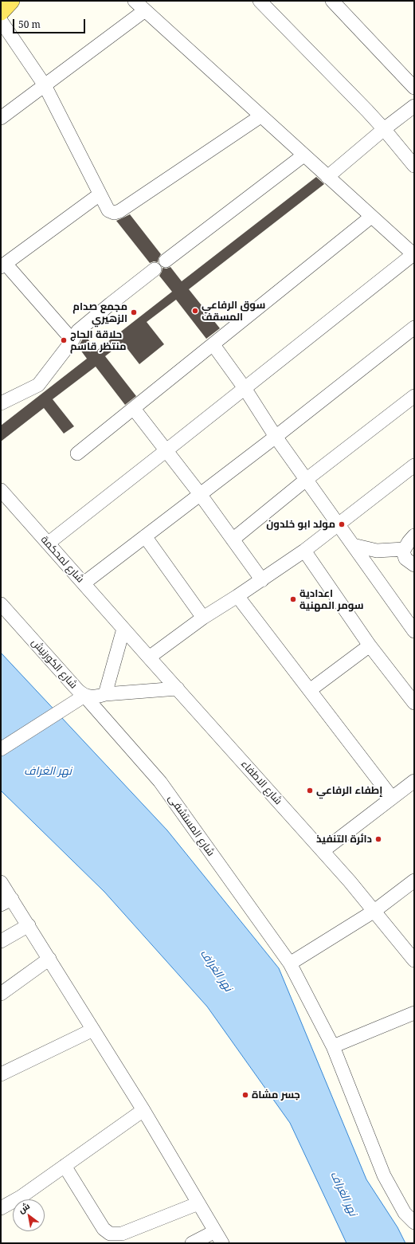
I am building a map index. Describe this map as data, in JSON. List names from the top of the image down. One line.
{"streets":{"street":["شارع لمحكمة","شارع الكورنيش","شارع الاطفاء","شارع المستشفى"]},"crossings":[["شارع لمحكمة","شارع الاطفاء"],["شارع الكورنيش","شارع الاطفاء"],["شارع الكورنيش","شارع المستشفى"]],"water":["نهر الغراف"],"places":["سوق الرفاعي المسقف","مجمع صدام الزهيري","حلاقة الحاج منتظر قاسم","مولد ابو خلدون","اعدادية سومر المهنية","إطفاء الرفاعي","دائرة التنفيذ","جسر مشاة"],"scale_bar":"50 m","north":"top left"}
